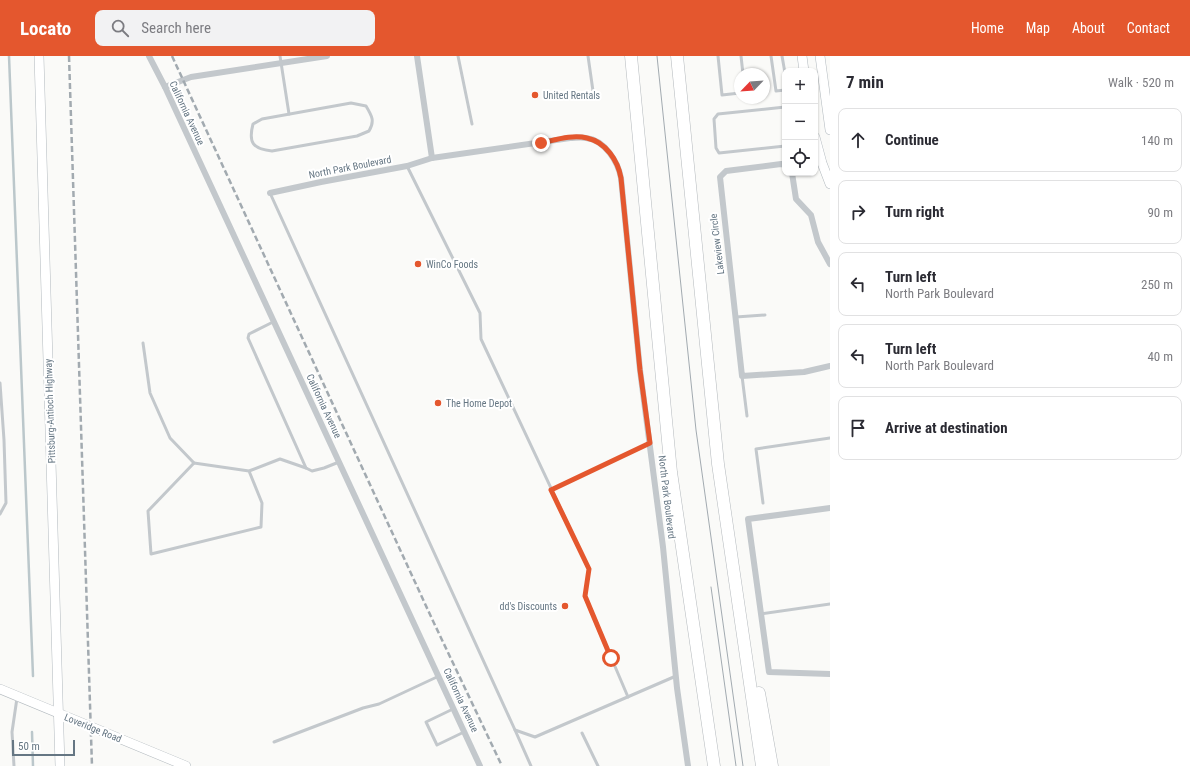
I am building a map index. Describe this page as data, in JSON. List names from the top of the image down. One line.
{"streets":{"main road":["Pittsburg-Antioch Highway","Loveridge Road"],"street":["California Avenue","North Park Boulevard","Lakeview Circle"]},"crossings":[["Pittsburg-Antioch Highway","Loveridge Road"]],"places":["United Rentals","WinCo Foods","The Home Depot","dd's Discounts"],"scale_bar":"50 m","north":"bottom left","page":{"header":"Locato","search":"Search here","nav":["Home","Map","About","Contact"],"heading":["7 min","Walk · 520 m"],"map_buttons":["+","−"],"list":[["Continue","140 m"],["Turn right","90 m"],["Turn left","North Park Boulevard","250 m"],["Turn left","North Park Boulevard","40 m"],"Arrive at destination"],"scale":"50 m"}}
